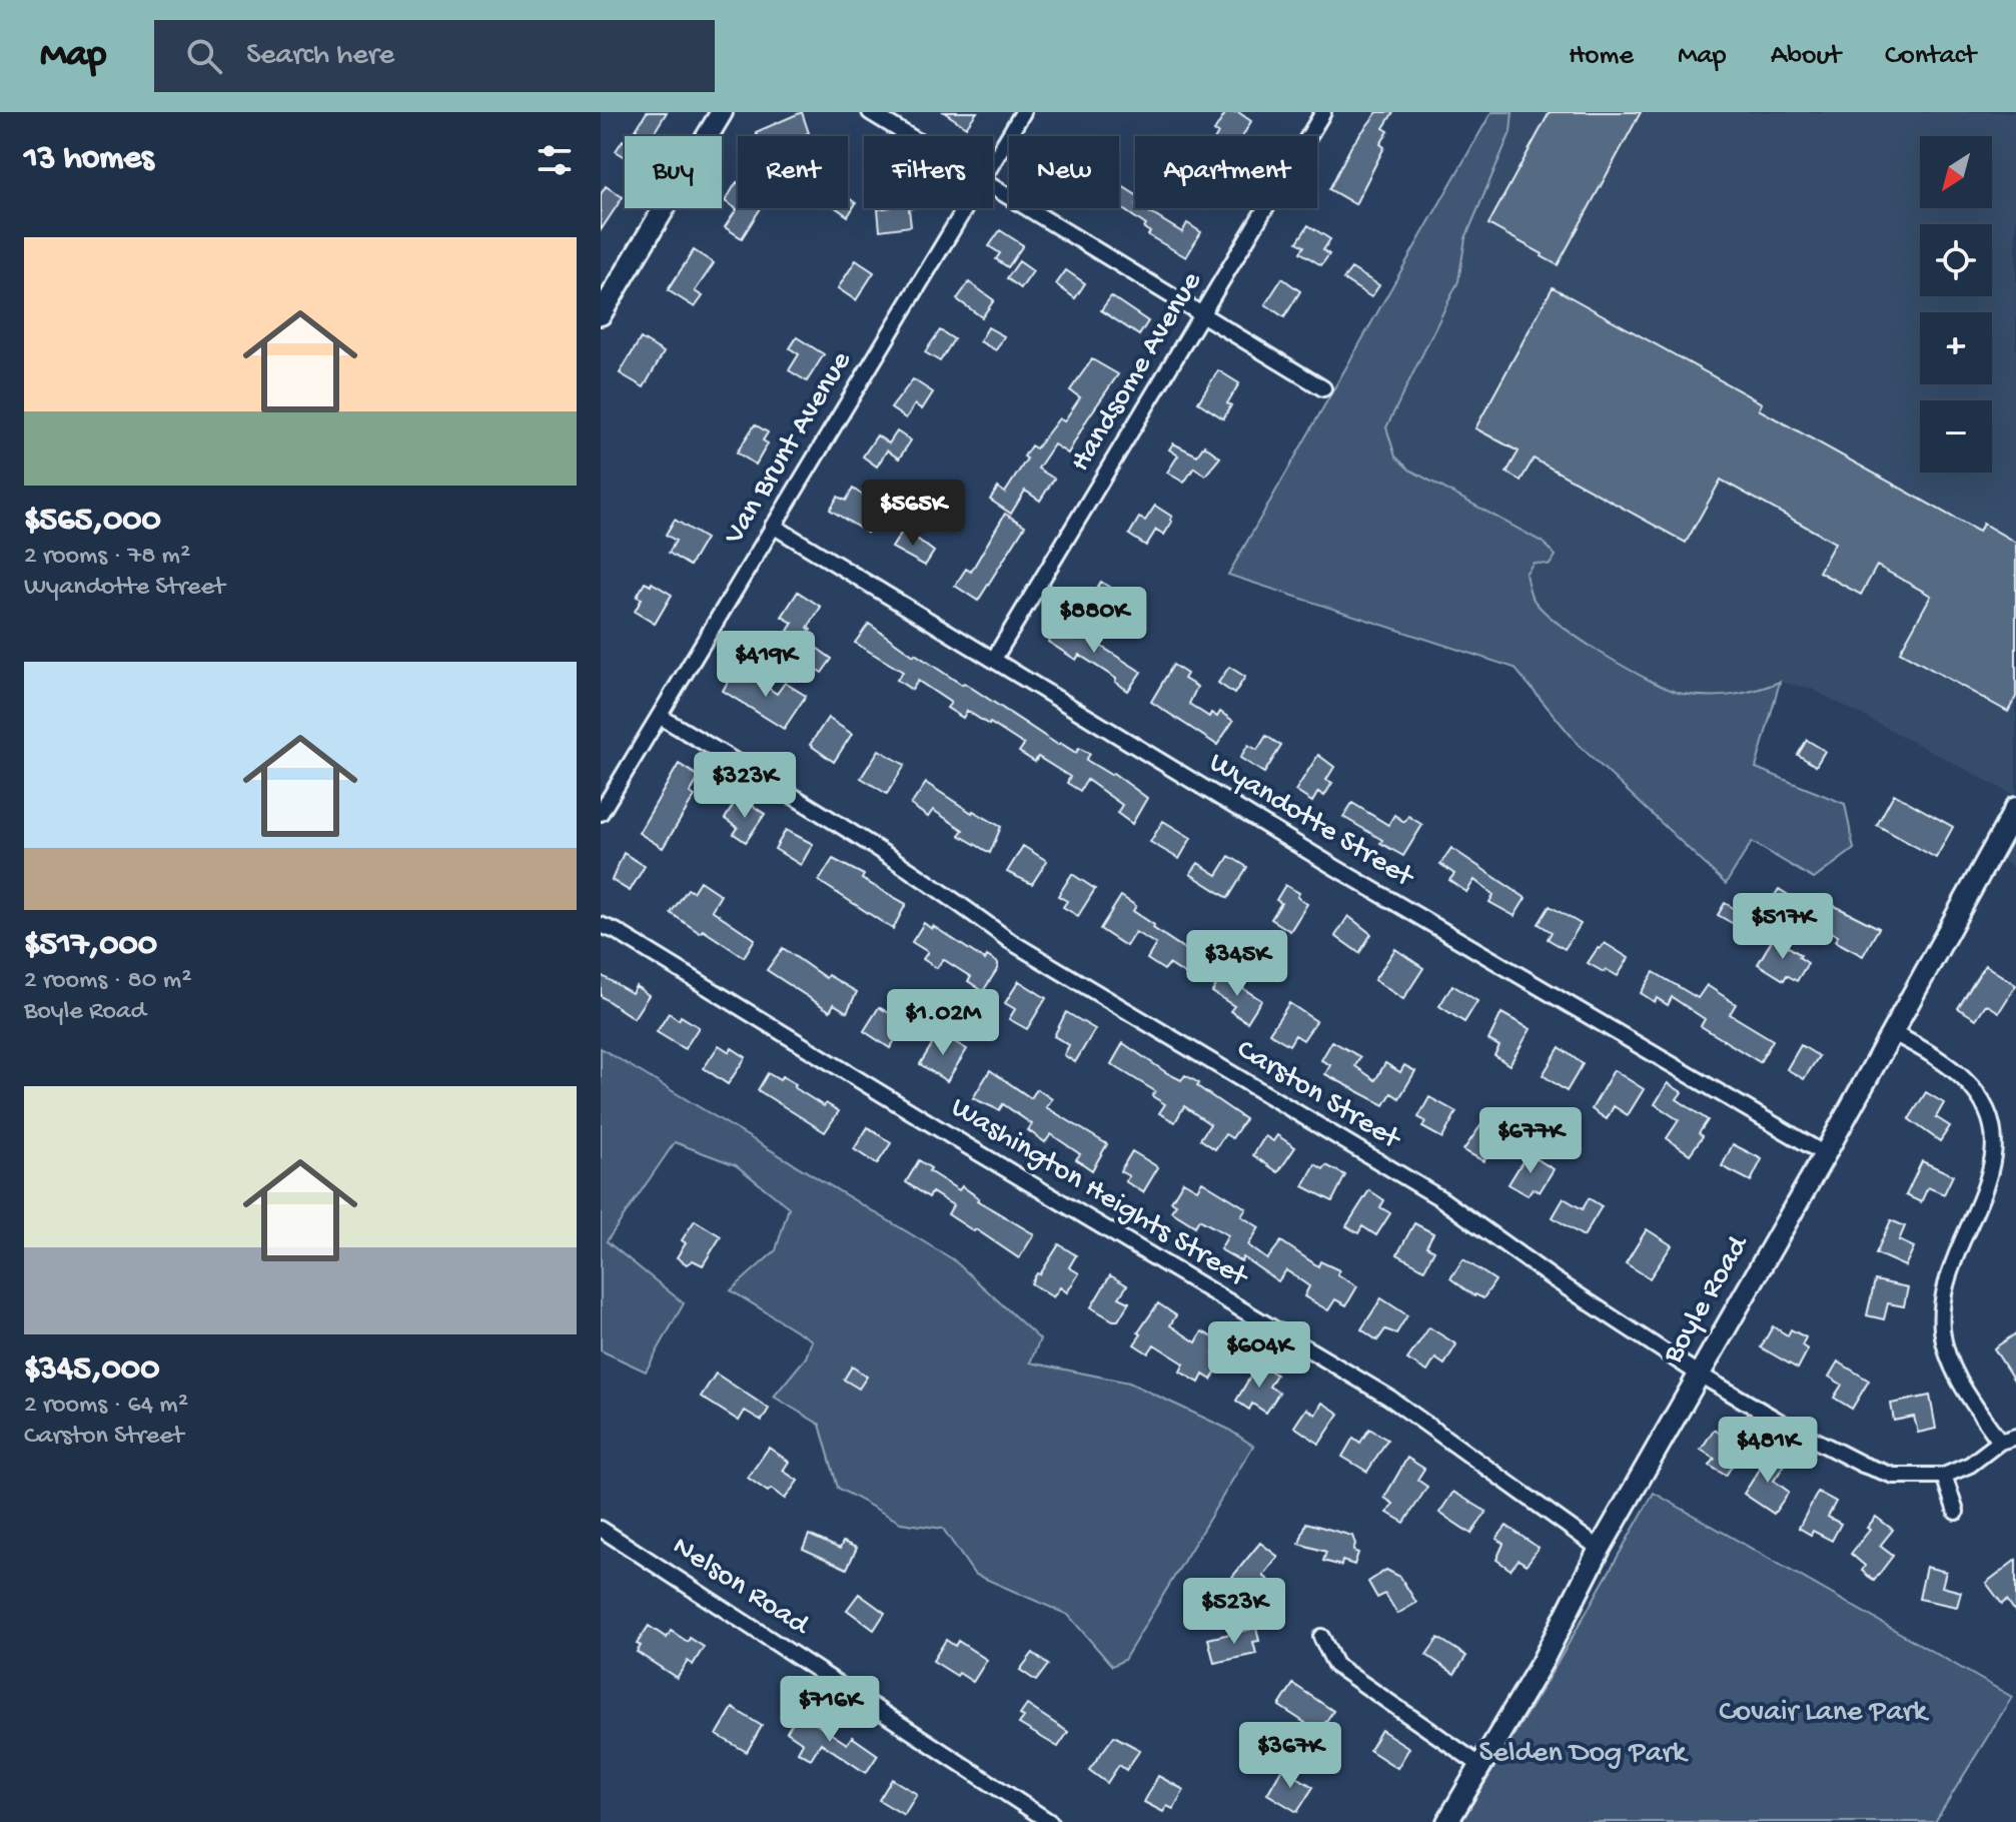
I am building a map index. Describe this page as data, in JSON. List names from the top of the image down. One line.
{"streets":{"street":["Handsome Avenue","Van Brunt Avenue","Wyandotte Street","Carston Street","Washington Heights Street","Boyle Road","Nelson Road"]},"crossings":[["Handsome Avenue","Wyandotte Street"],["Van Brunt Avenue","Wyandotte Street"],["Van Brunt Avenue","Carston Street"],["Wyandotte Street","Boyle Road"],["Carston Street","Boyle Road"],["Washington Heights Street","Boyle Road"]],"parks":["Covair Lane Park","Selden Dog Park"],"north":"bottom left","page":{"header":"Map","search":"Search here","nav":["Home","Map","About","Contact"],"heading":"13 homes","map_buttons":["+","−"],"chip":["Buy","Rent","Filters","New","Apartment"],"list":[{"name":"$565,000","note":"2 rooms · 78 m² · Wyandotte Street"},{"name":"$517,000","note":"2 rooms · 80 m² · Boyle Road"},{"name":"$345,000","note":"2 rooms · 64 m² · Carston Street"}],"price":["$565K","$880K","$419K","$323K","$517K","$345K","$1.02M","$677K","$604K","$481K","$523K","$716K","$367K"]}}
